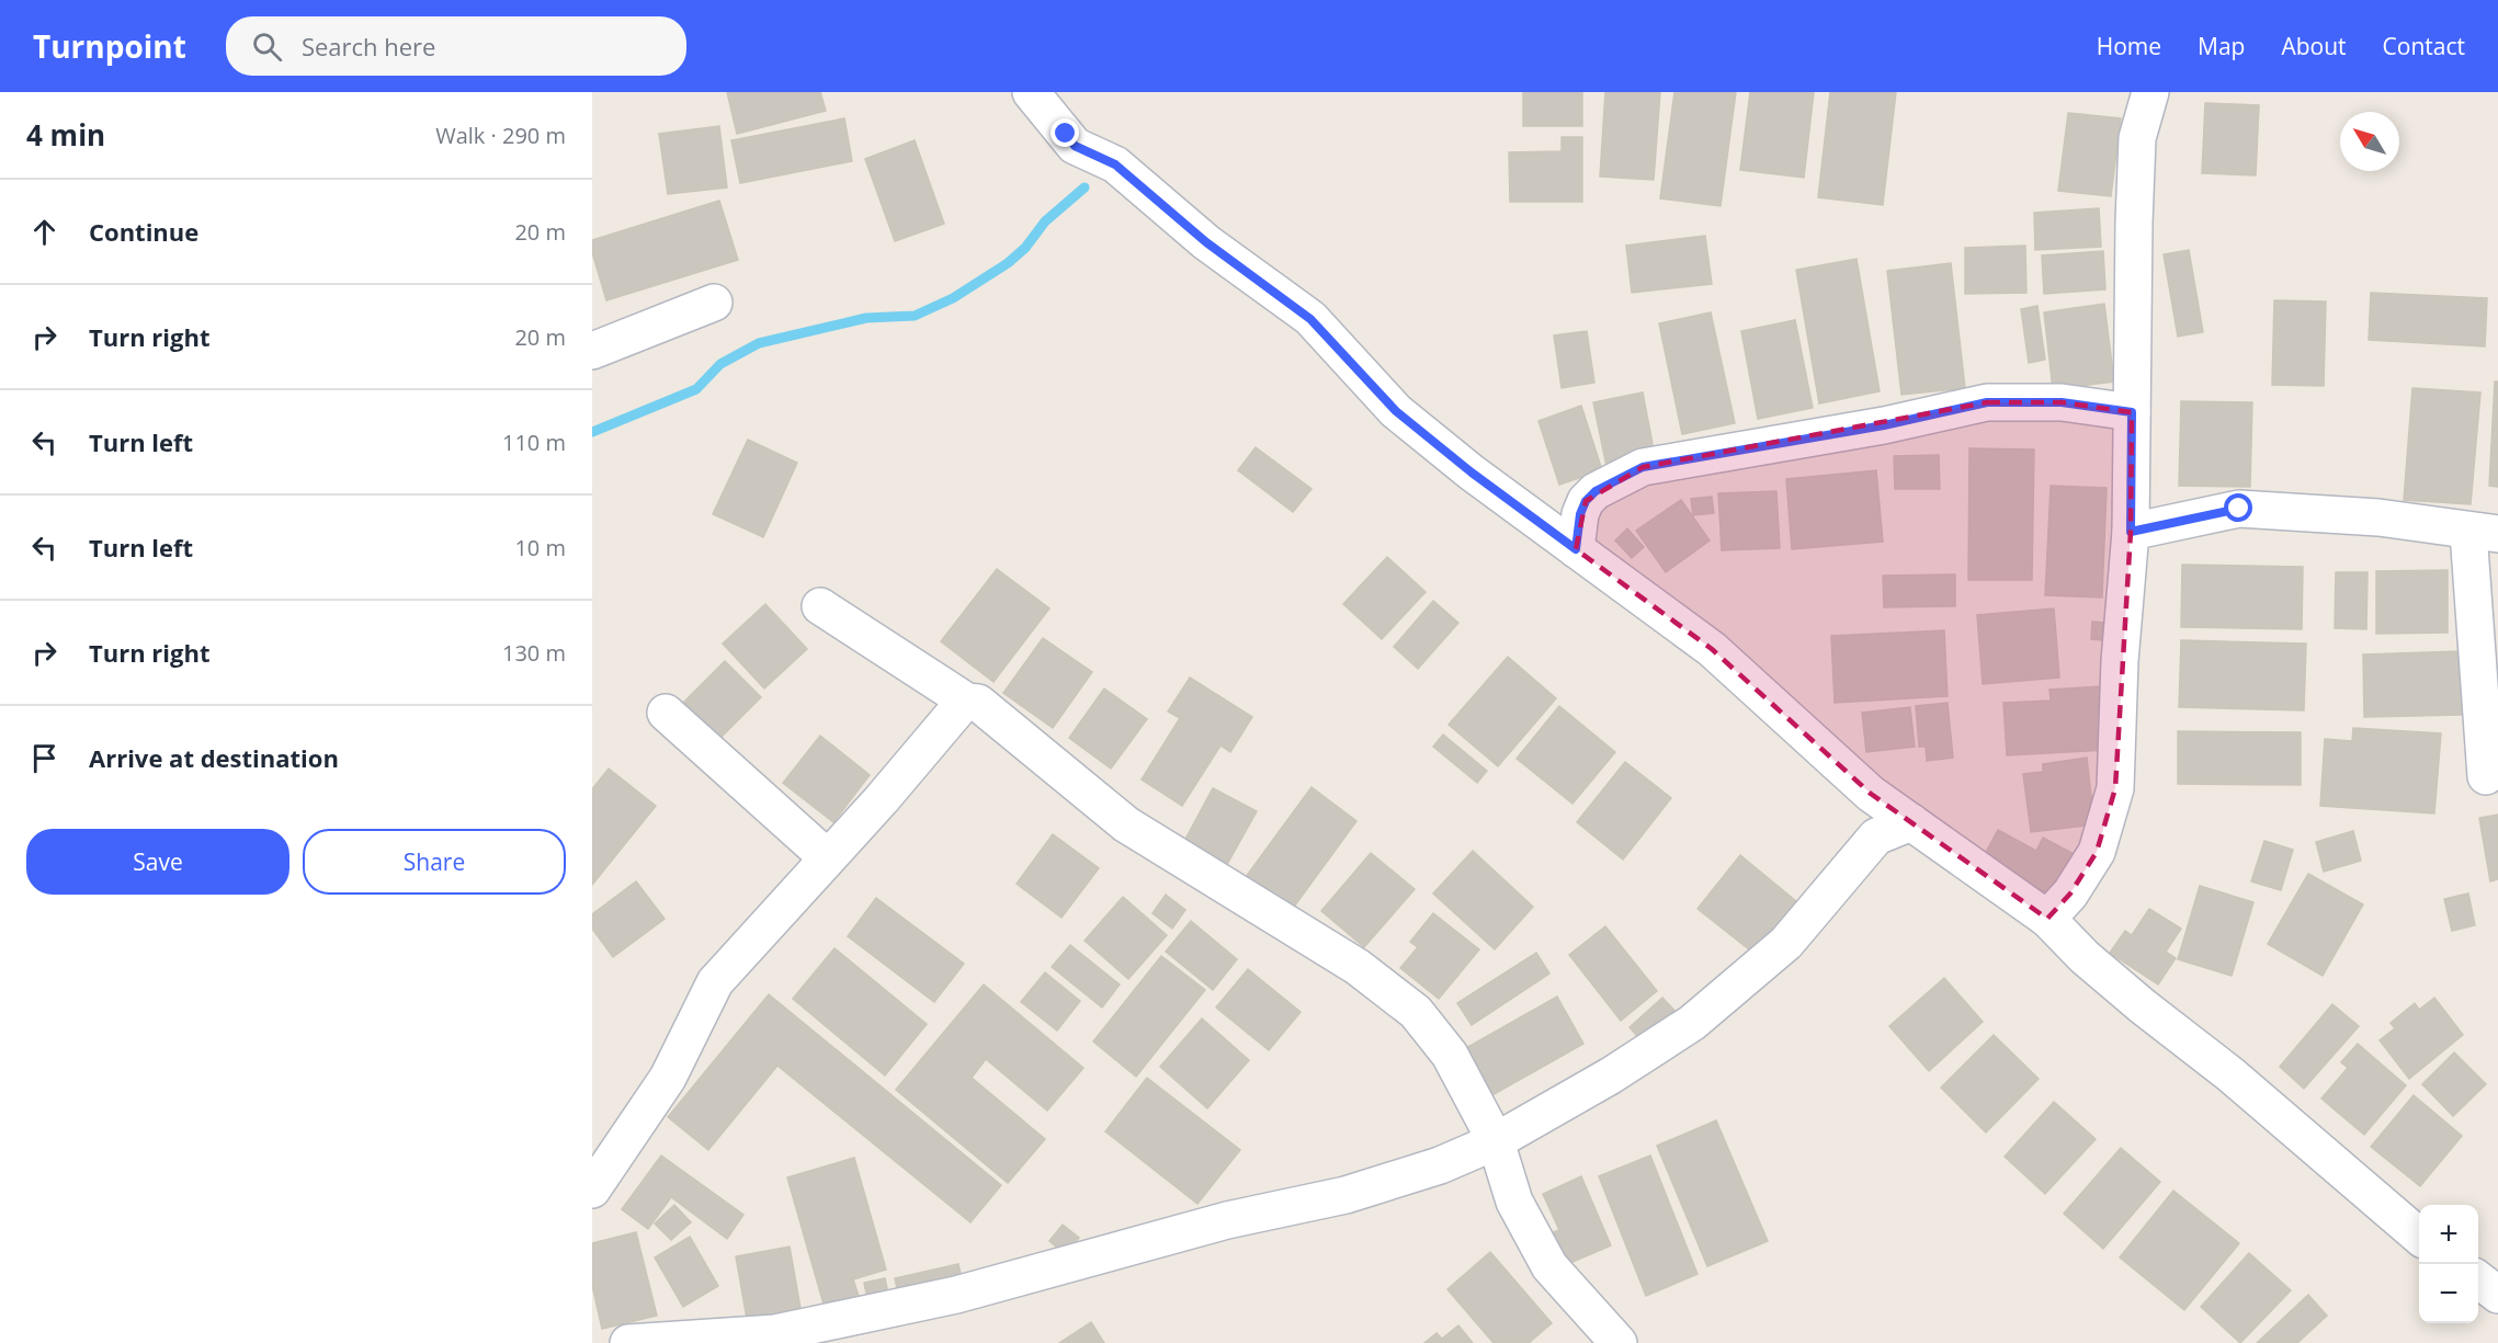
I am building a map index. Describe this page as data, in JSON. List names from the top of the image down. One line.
{"north":"top left","page":{"header":"Turnpoint","search":"Search here","nav":["Home","Map","About","Contact"],"heading":["4 min","Walk · 290 m"],"list":[["Continue","20 m"],["Turn right","20 m"],["Turn left","110 m"],["Turn left","10 m"],["Turn right","130 m"],"Arrive at destination"],"buttons":["Save","Share"],"map_buttons":["+","−"]}}
